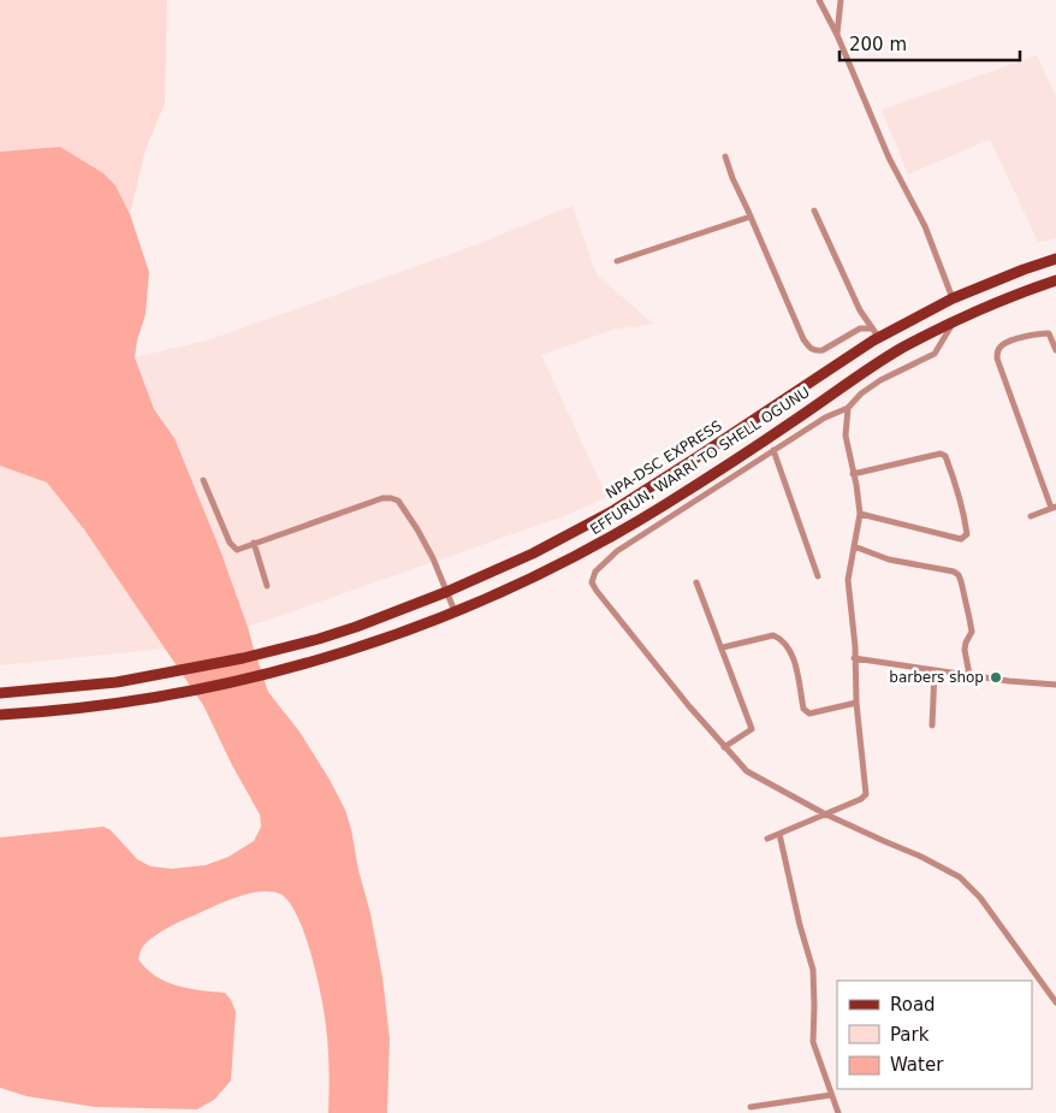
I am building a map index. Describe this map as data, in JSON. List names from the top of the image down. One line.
{"streets":{"main road":["NPA-DSC EXPRESS","EFFURUN, WARRI TO SHELL OGUNU"]},"places":["barbers shop"],"legend":["Road","Park","Water"],"scale_bar":"200 m"}
